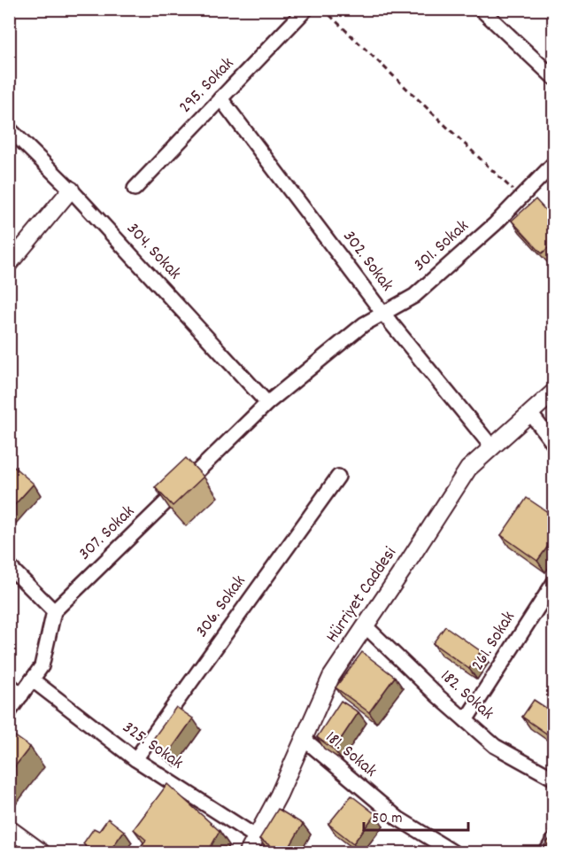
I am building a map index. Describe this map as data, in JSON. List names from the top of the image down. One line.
{"streets":{"street":["295. Sokak","301. Sokak","304. Sokak","302. Sokak","307. Sokak","Hürriyet Caddesi","306. Sokak","261. Sokak","182. Sokak","325. Sokak","181. Sokak"]},"crossings":[["295. Sokak","302. Sokak"],["301. Sokak","304. Sokak"],["301. Sokak","302. Sokak"],["301. Sokak","307. Sokak"],["304. Sokak","307. Sokak"],["Hürriyet Caddesi","182. Sokak"],["Hürriyet Caddesi","325. Sokak"],["Hürriyet Caddesi","181. Sokak"],["306. Sokak","325. Sokak"],["261. Sokak","182. Sokak"]],"scale_bar":"50 m"}
